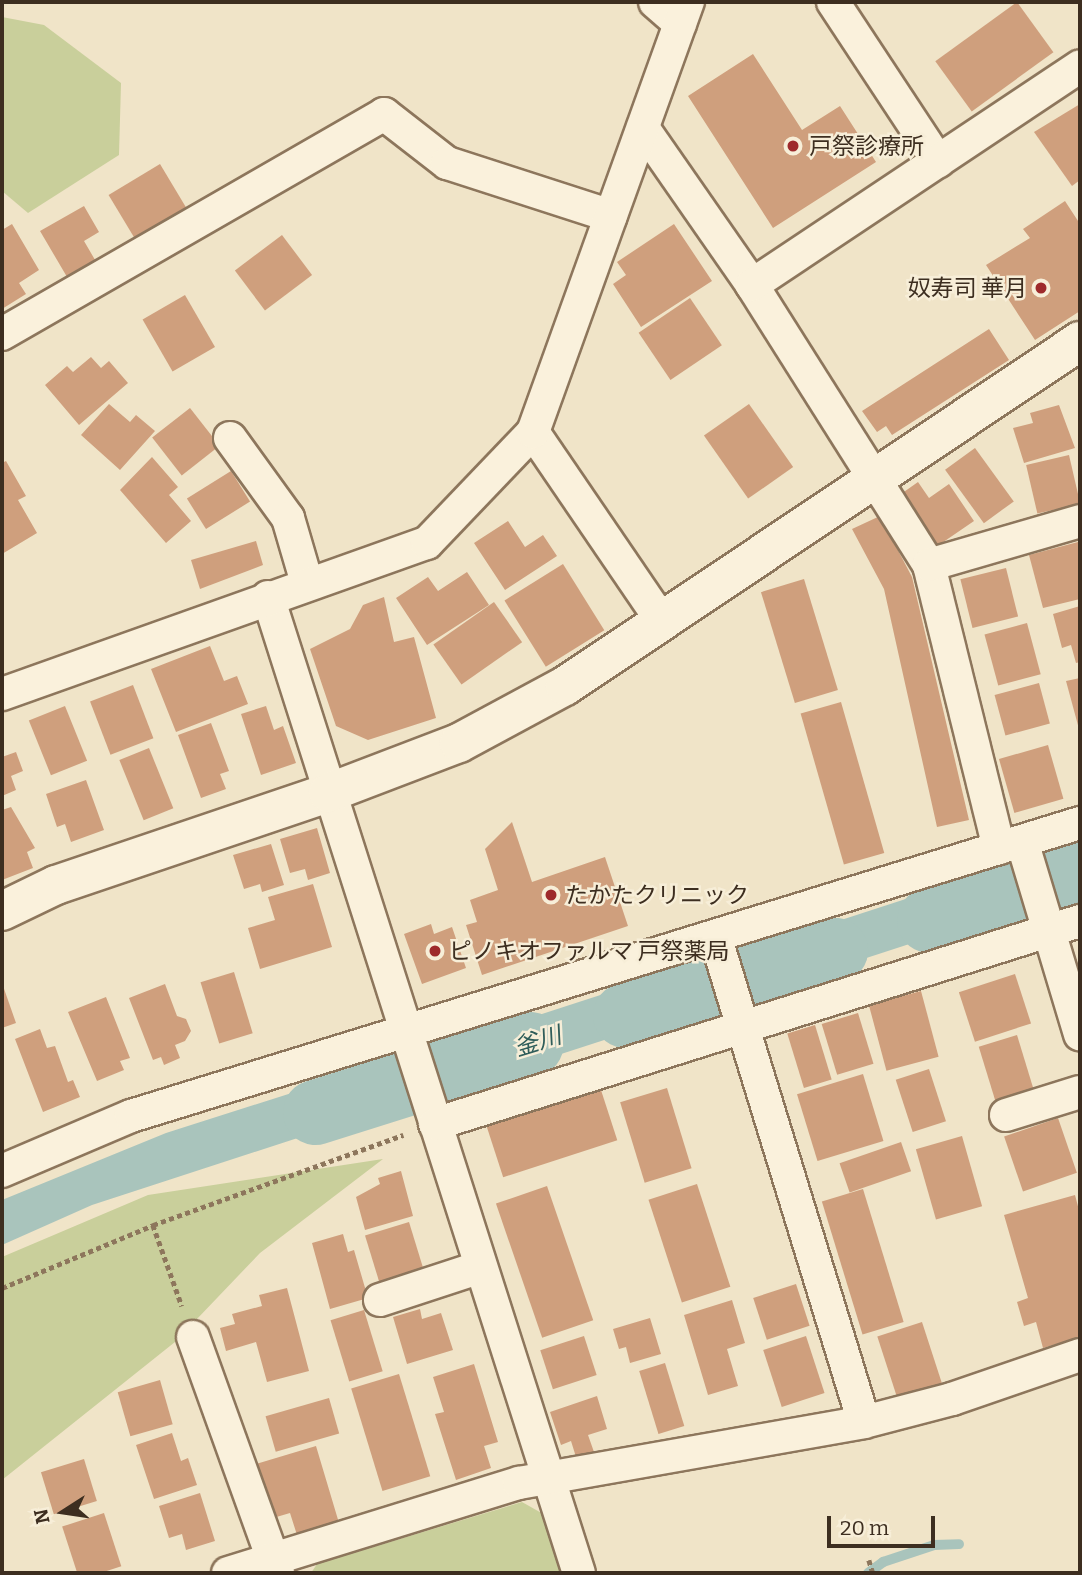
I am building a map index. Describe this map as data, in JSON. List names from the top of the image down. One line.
{"water":["釜川"],"places":["戸祭診療所","奴寿司 華月","たかたクリニック","ピノキオファルマ 戸祭薬局"],"scale_bar":"20 m","north":"left"}
